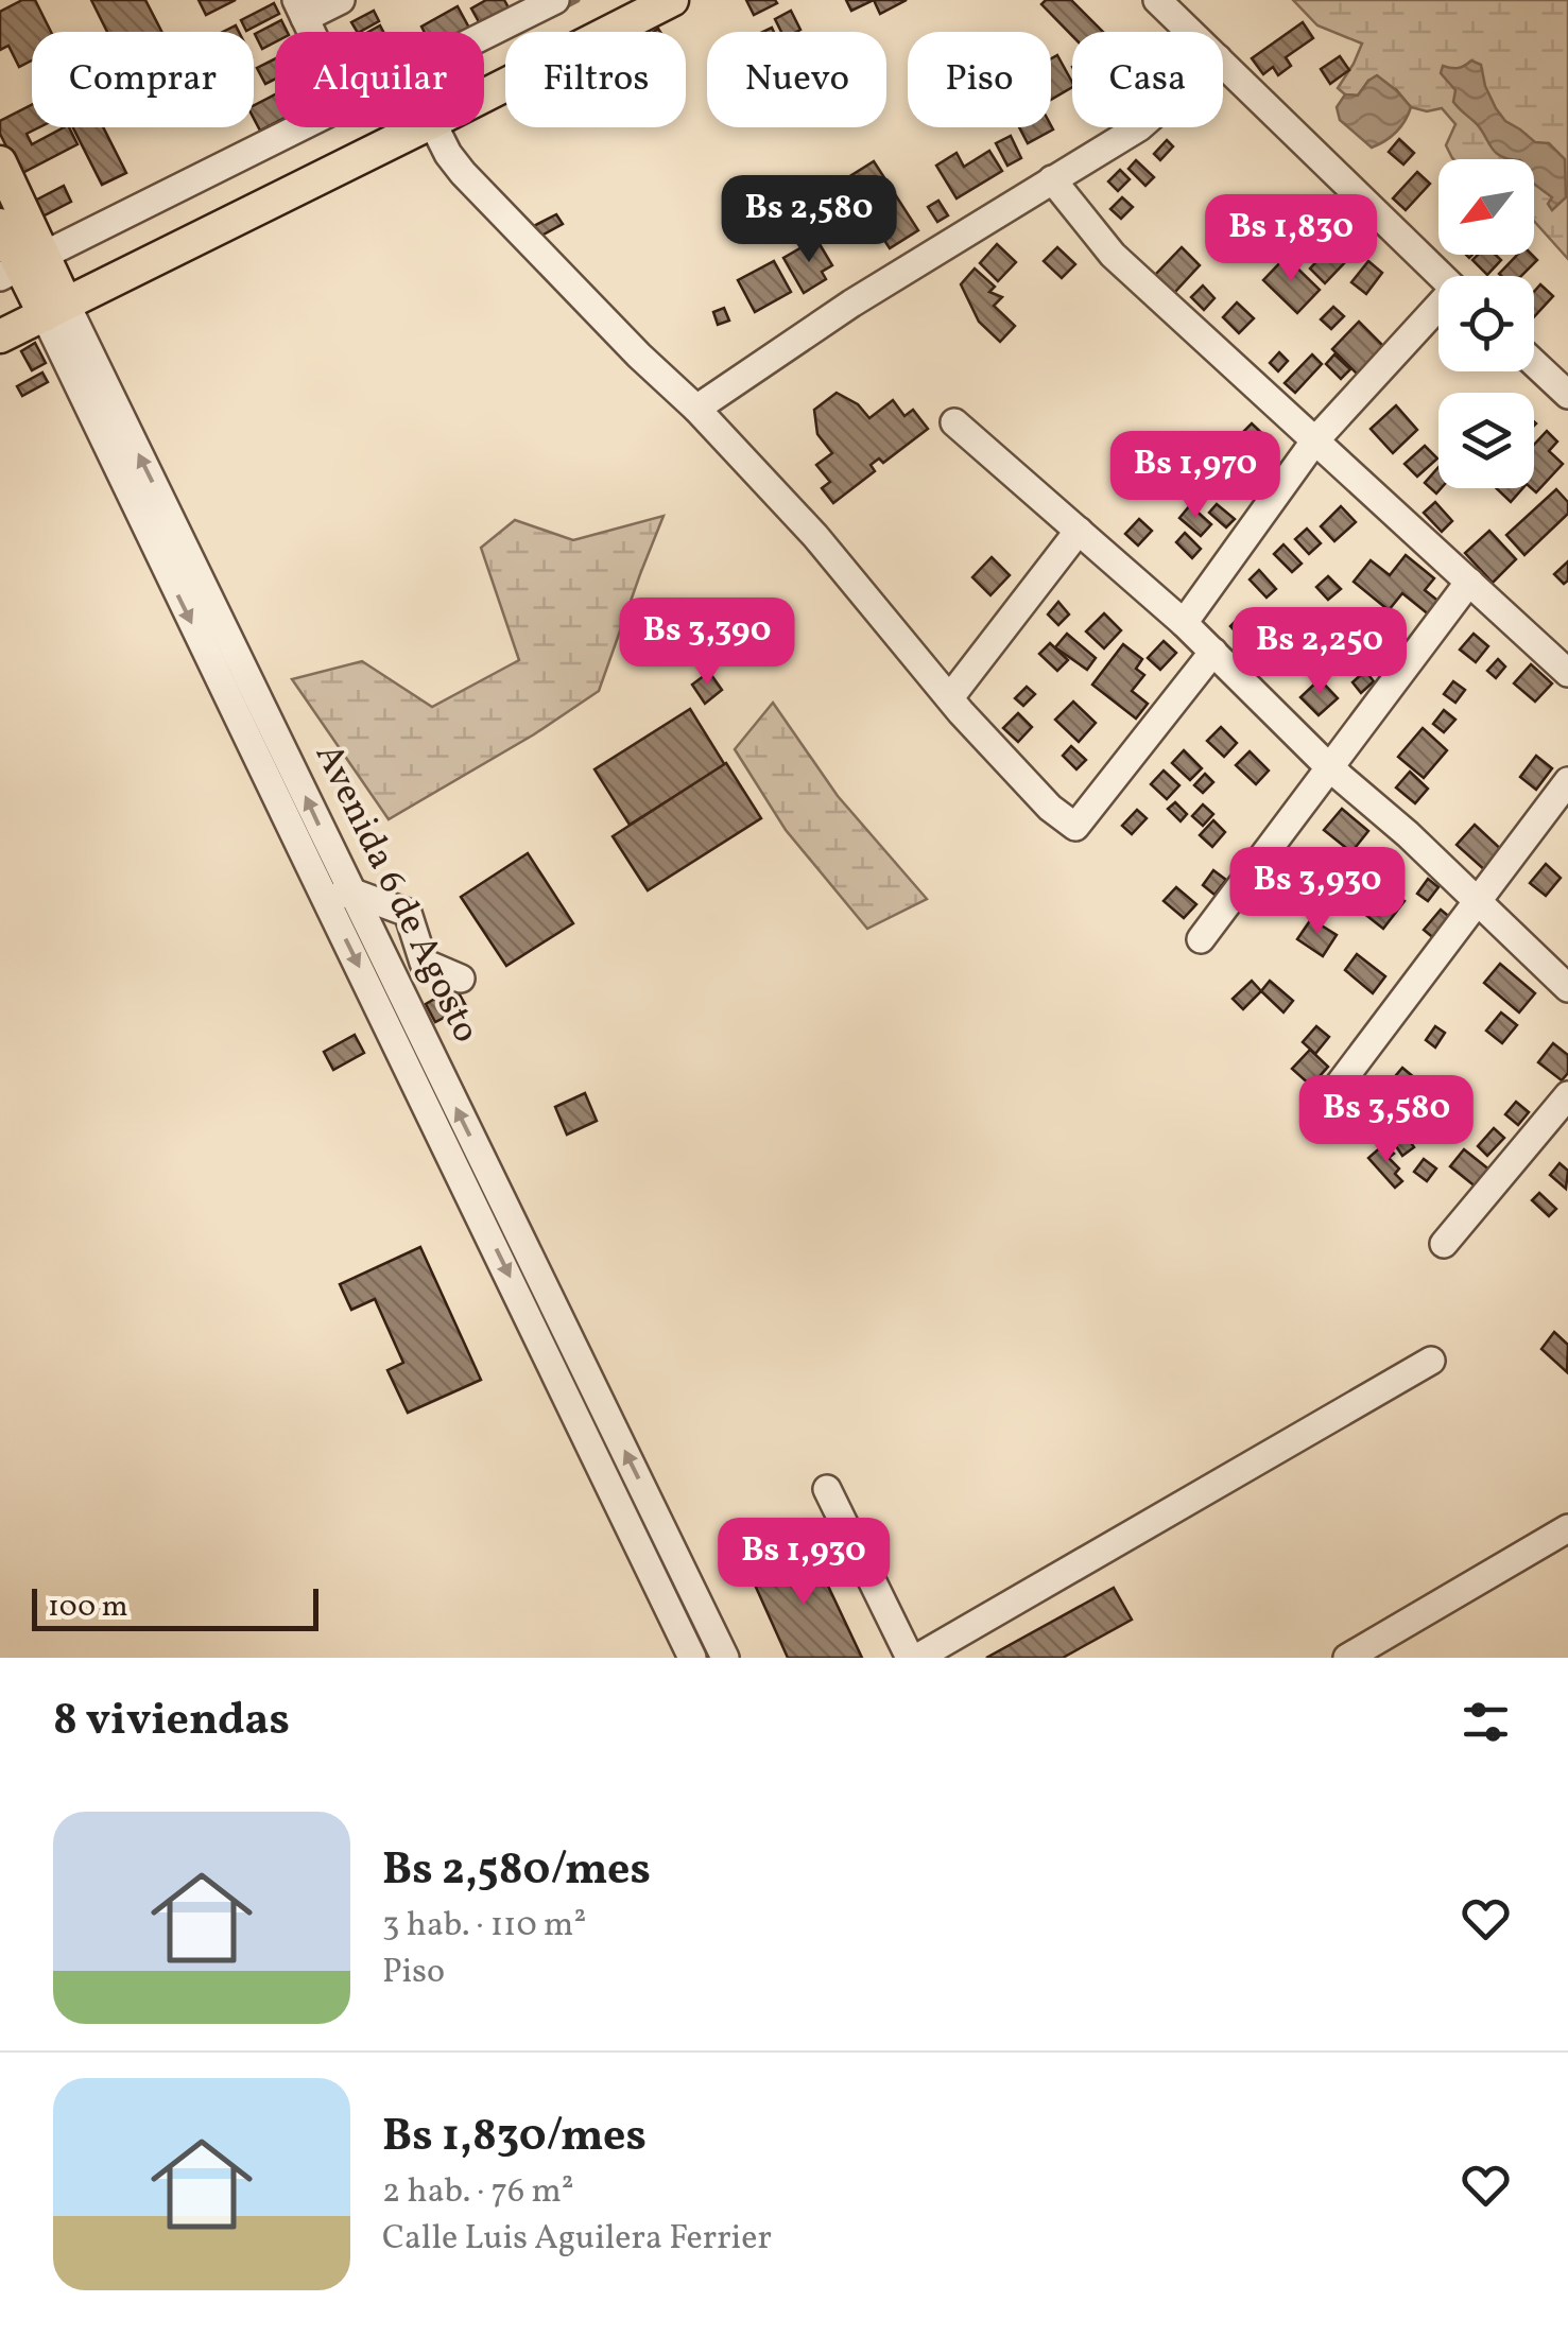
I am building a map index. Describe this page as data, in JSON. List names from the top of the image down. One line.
{"streets":{"main road":["Avenida 6 de Agosto"]},"scale_bar":"100 m","north":"bottom left","page":{"chip":["Comprar","Alquilar","Filtros","Nuevo","Piso","Casa"],"price":["Bs 2,580","Bs 1,830","Bs 1,970","Bs 3,390","Bs 2,250","Bs 3,930","Bs 3,580","Bs 1,930"],"scale":"100 m","heading":"8 viviendas","list":[{"name":"Bs 2,580/mes","note":"3 hab. · 110 m² · Piso"},{"name":"Bs 1,830/mes","note":"2 hab. · 76 m² · Calle Luis Aguilera Ferrier"}]}}
